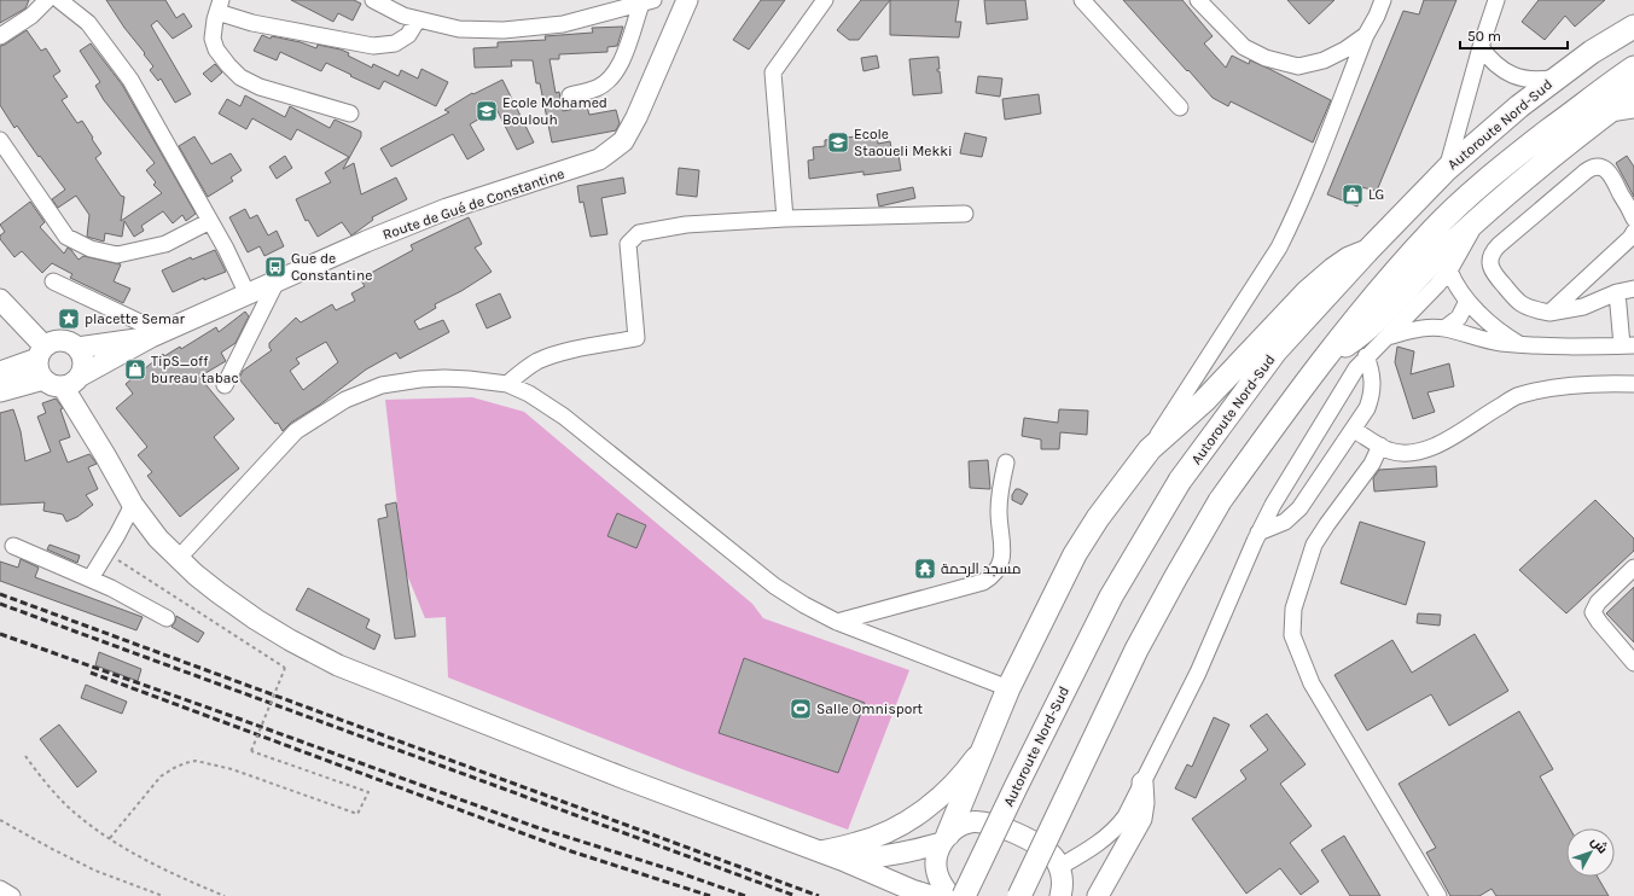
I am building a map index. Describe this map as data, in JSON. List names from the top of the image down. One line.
{"streets":{"highway":["Autoroute Nord-Sud"],"main road":["Route de Gué de Constantine"]},"places":{"school or university":["Ecole Mohamed Boulouh","Ecole Staoueli Mekki"],"shop":["LG","TipS_off bureau tabac"],"bus stop":["Gue de Constantine"],"place":["placette Semar"],"temple":["مسجد الرحمة"],"sports":["Salle Omnisport"]},"scale_bar":"50 m","north":"top right"}
